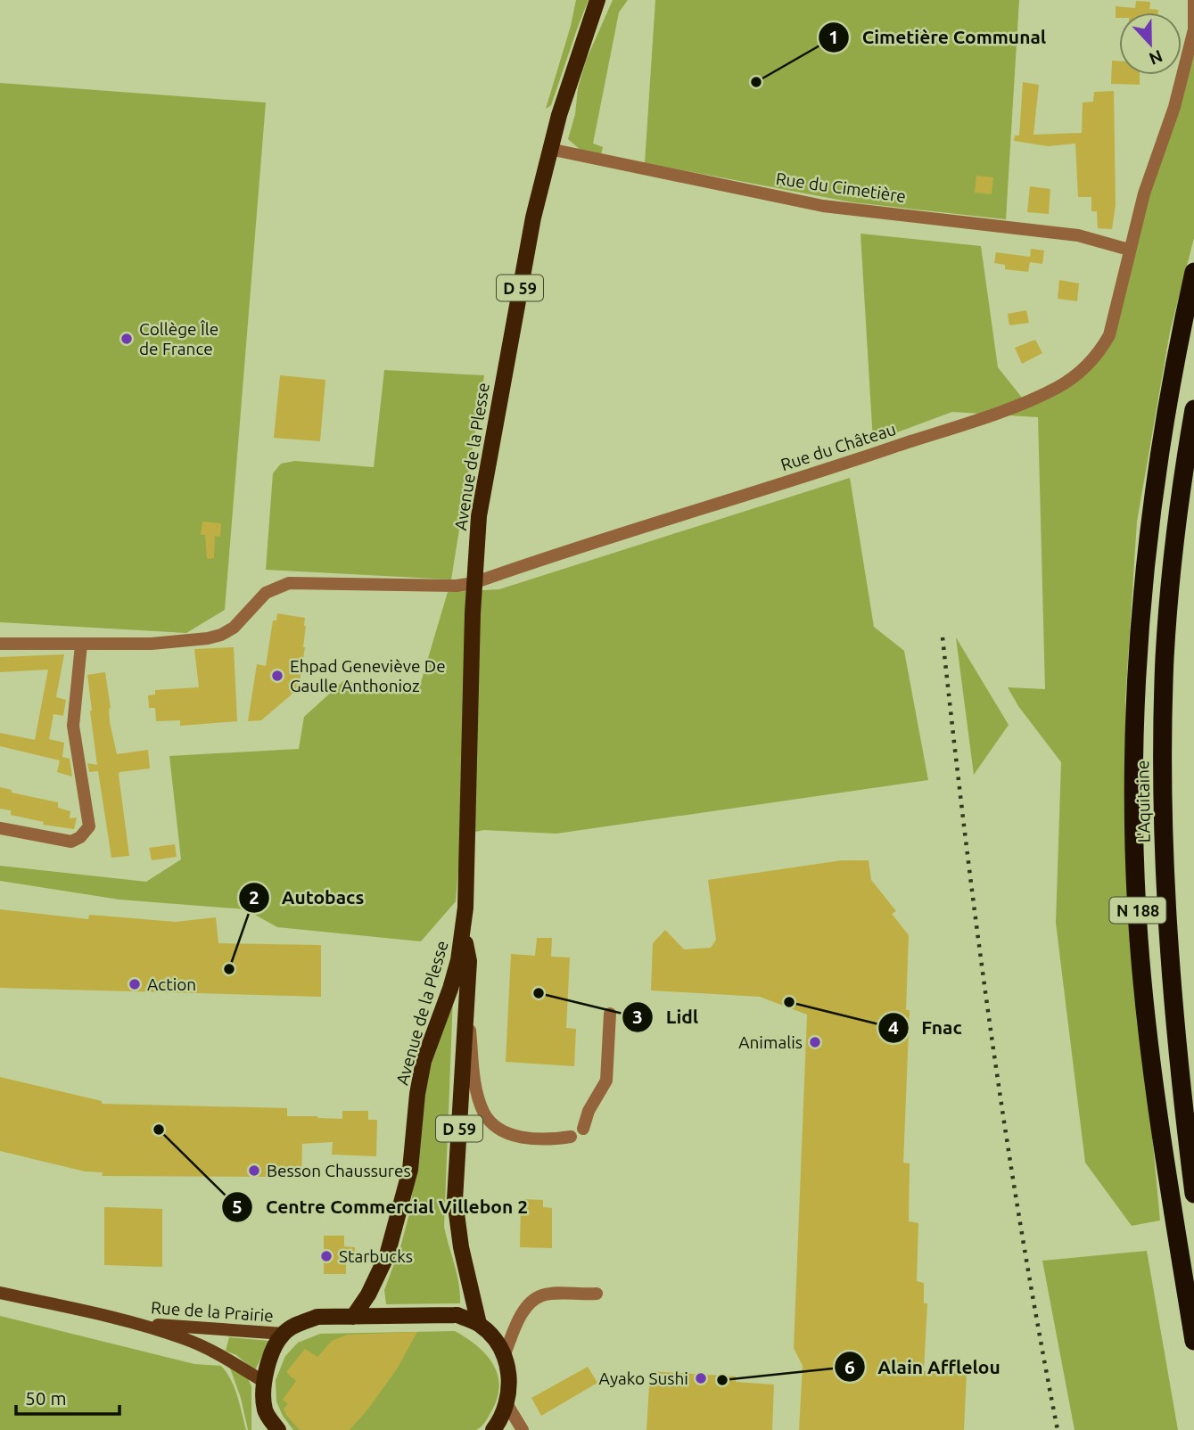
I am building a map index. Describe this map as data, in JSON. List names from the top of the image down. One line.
{"streets":{"highway":["L'Aquitaine","N 188"],"main road":["D 59","Avenue de la Plesse"],"street":["Rue du Cimetière","Rue du Château","Rue de la Prairie"]},"crossings":[["Rue du Cimetière","Rue du Château"],["Rue du Cimetière","Avenue de la Plesse"],["Rue du Château","Avenue de la Plesse"]],"places":["Cimetière Communal","Collège Île de France","Ehpad Geneviève De Gaulle Anthonioz","Autobacs","Action","Lidl","Fnac","Animalis","Centre Commercial Villebon 2","Besson Chaussures","Starbucks","Ayako Sushi","Alain Afflelou"],"scale_bar":"50 m","north":"bottom"}
